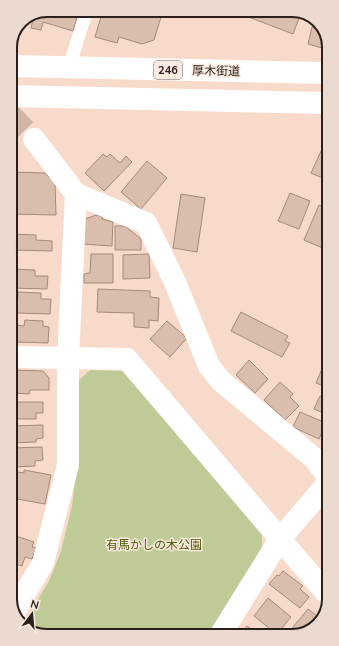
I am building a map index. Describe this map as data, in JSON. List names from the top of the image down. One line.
{"streets":{"main road":["246","厚木街道"]},"parks":["有馬かしの木公園"],"north":"top"}
